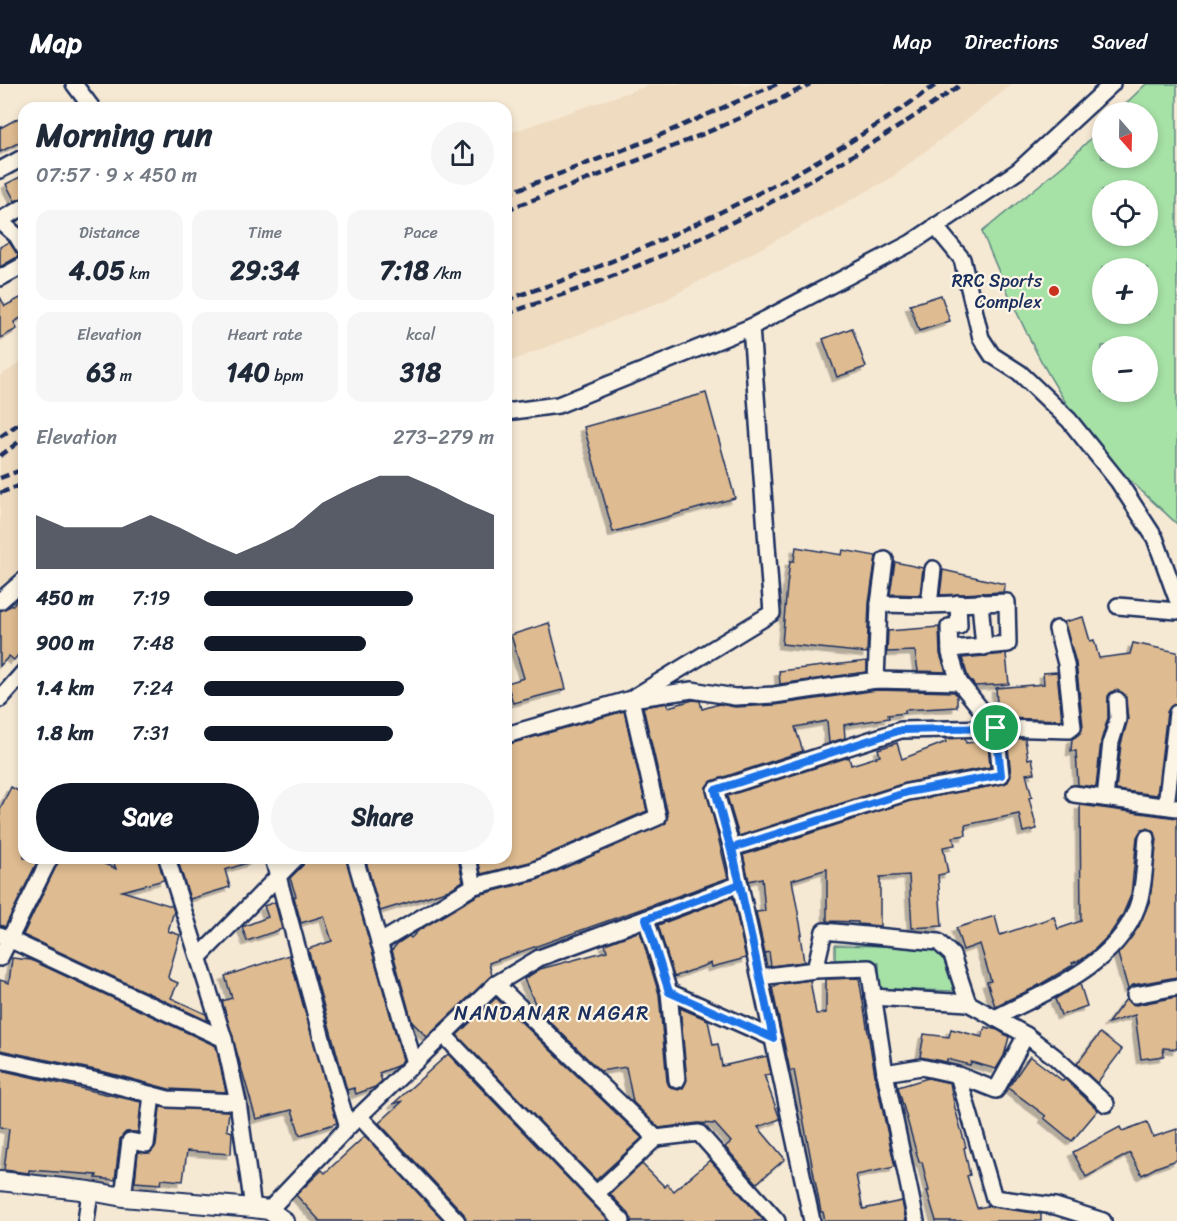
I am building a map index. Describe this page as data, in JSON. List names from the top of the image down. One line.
{"districts":["NANDANAR NAGAR"],"places":["RRC Sports Complex"],"north":"bottom","page":{"header":"Map","nav":["Map","Directions","Saved"],"map_buttons":["+","−"],"heading":["Morning run","07:57 · 9 × 450 m"],"stats":[["Distance","4.05 km"],["Time","29:34"],["Pace","7:18 /km"],["Elevation","63 m"],["Heart rate","140 bpm"],["kcal","318"]],"chart":["Elevation","273–279 m"],"list":[{"name":"450 m","note":"7:19"},{"name":"900 m","note":"7:48"},{"name":"1.4 km","note":"7:24"},{"name":"1.8 km","note":"7:31"}],"buttons":["Save","Share"]}}
